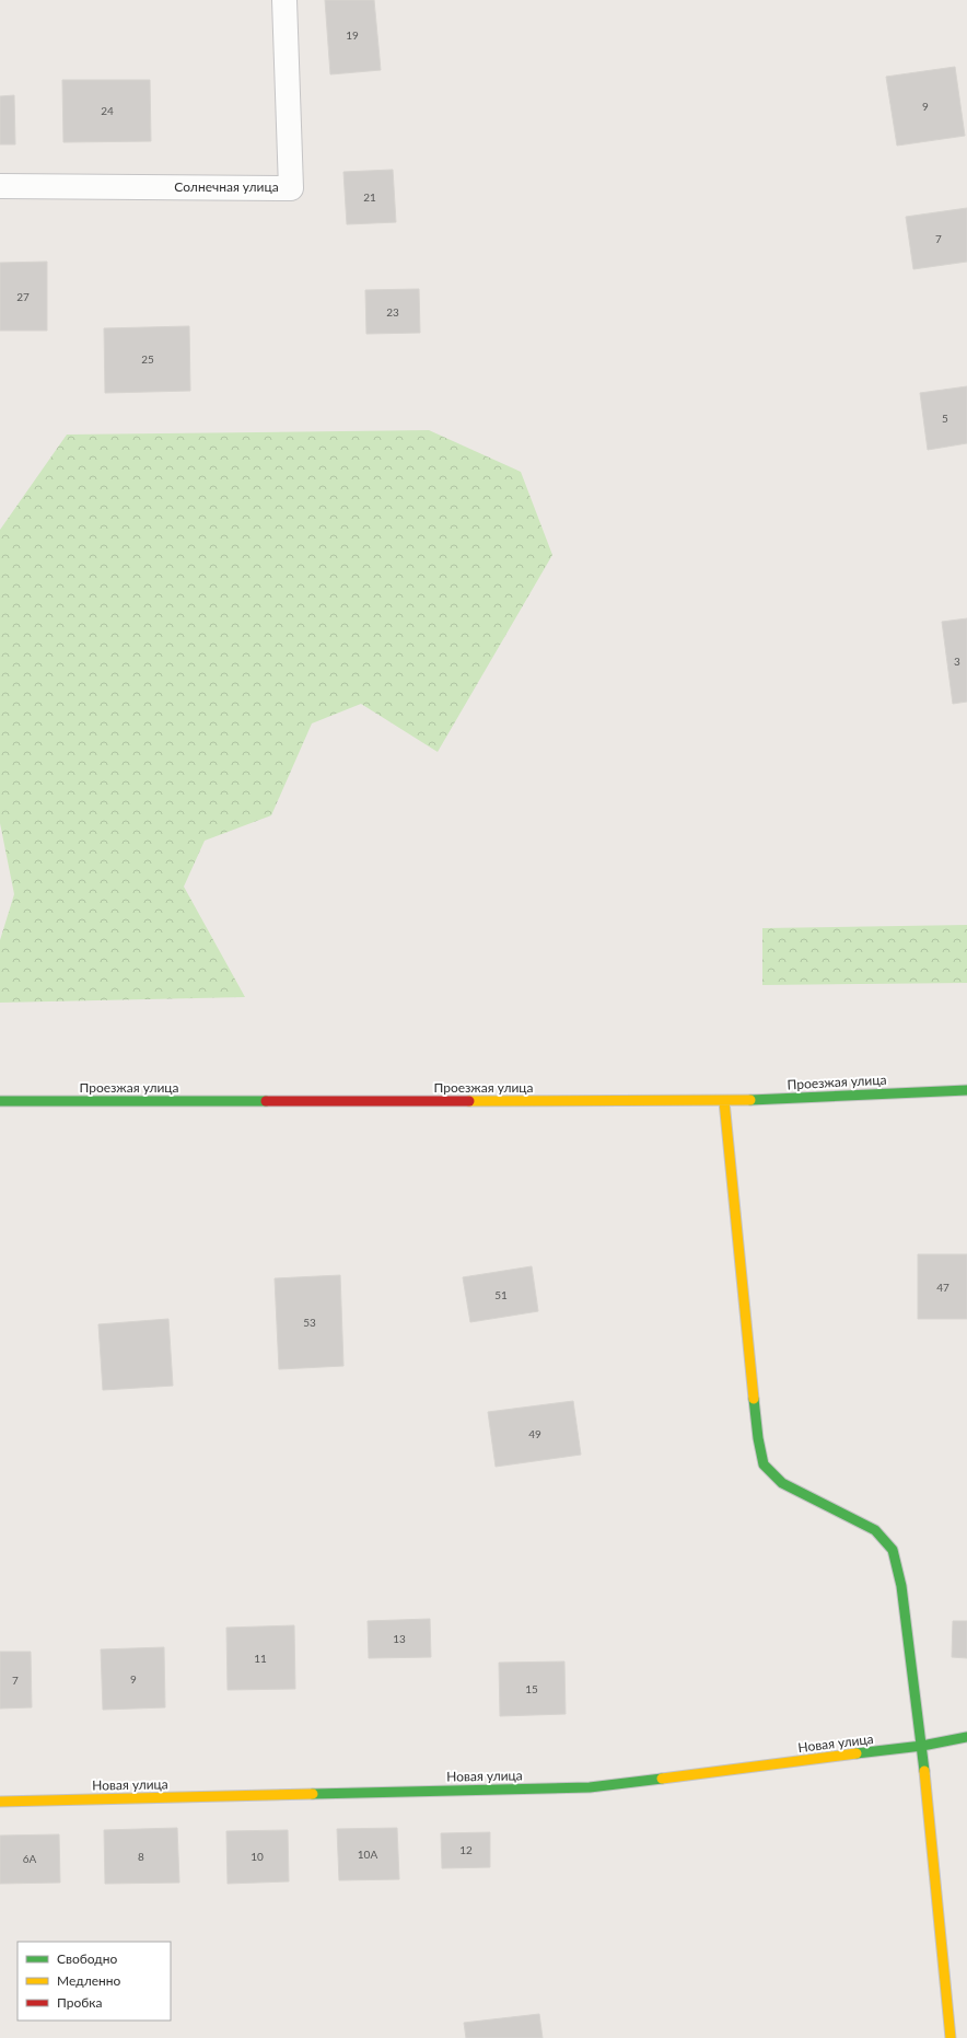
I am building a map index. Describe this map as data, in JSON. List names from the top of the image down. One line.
{"streets":{"street":["Солнечная улица","Проезжая улица","Новая улица"]},"house_numbers":["19","9","24","21","7","27","23","25","5","3","47","51","53","49","13","11","9","7","15","12","10А","8","10","6А"],"legend":["Свободно","Медленно","Пробка"]}
